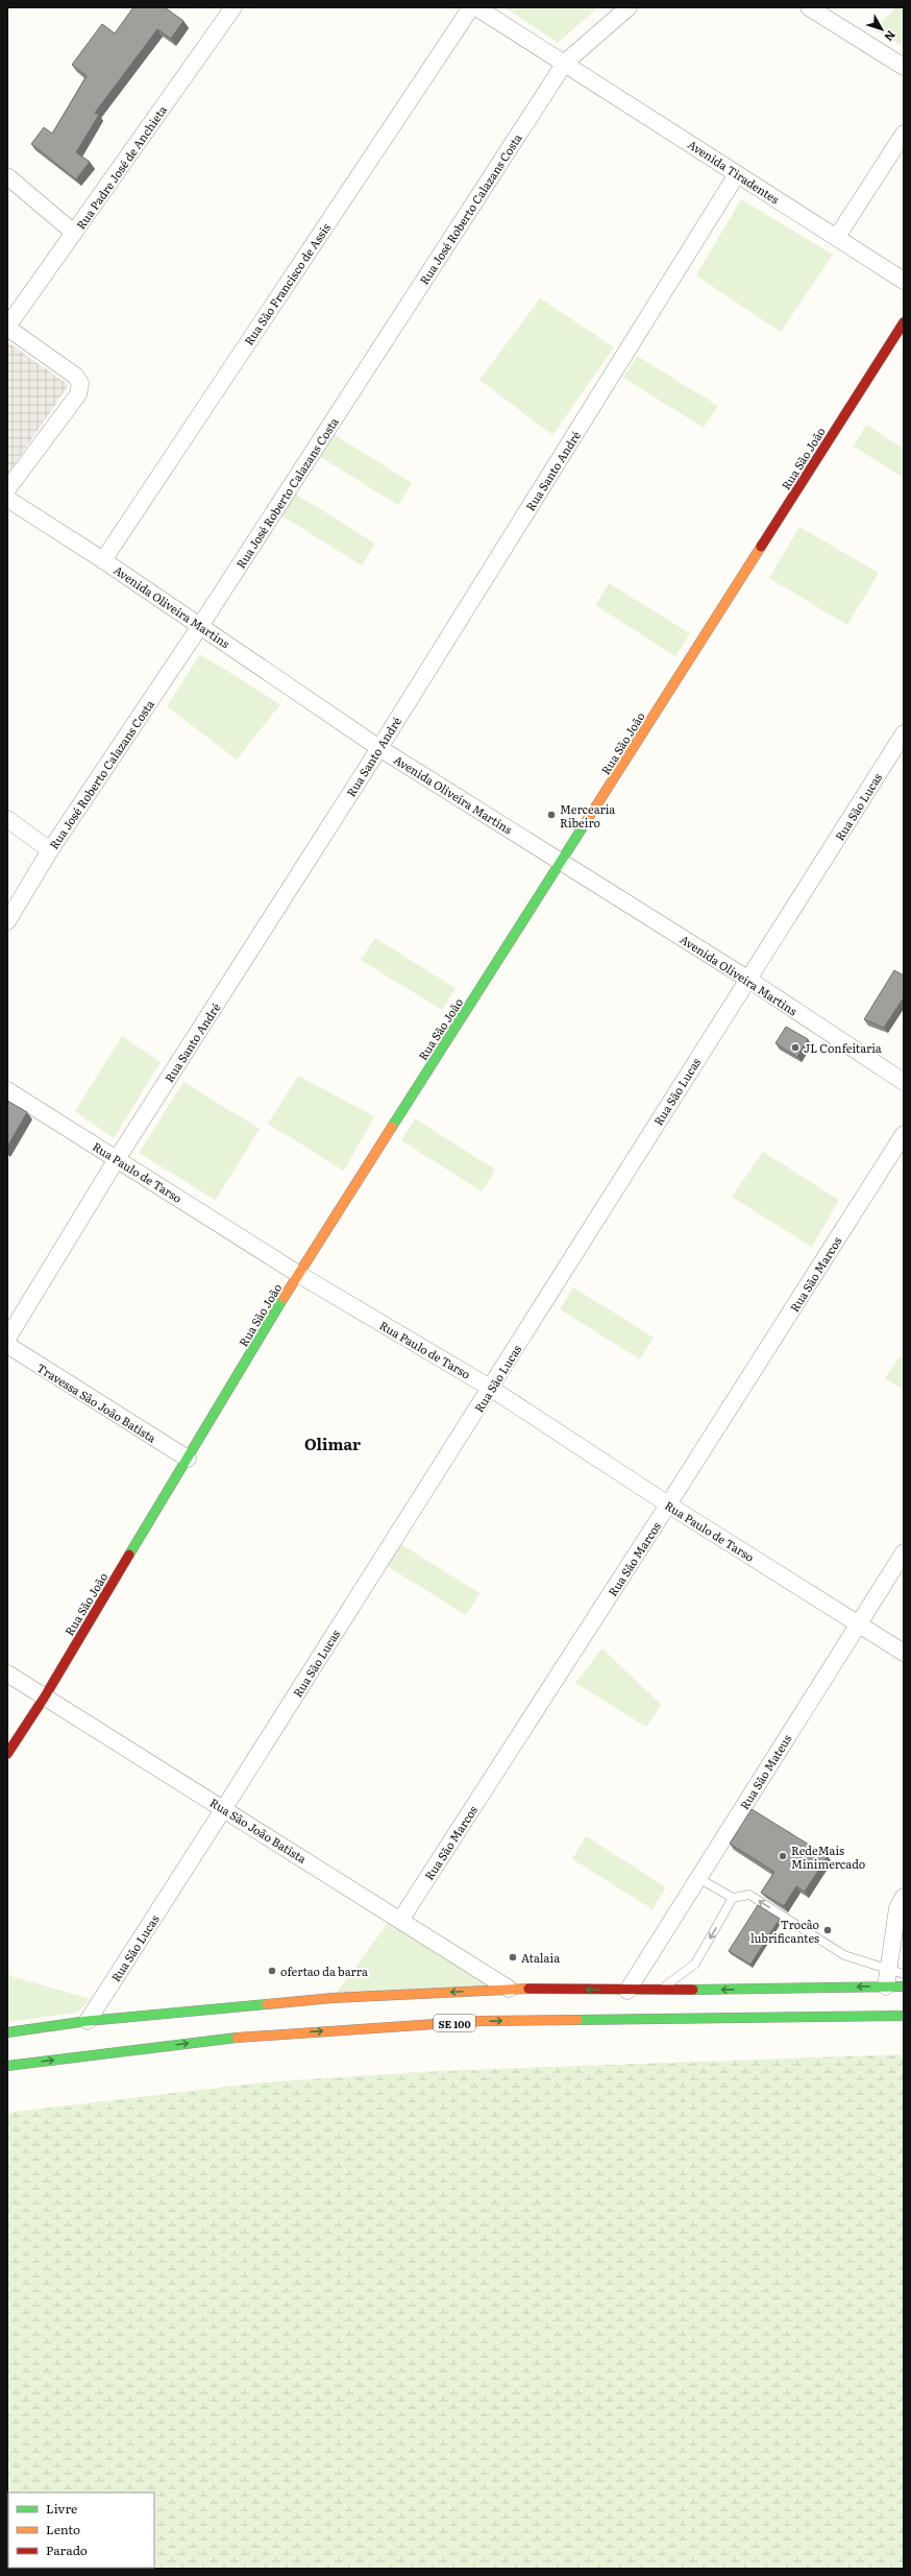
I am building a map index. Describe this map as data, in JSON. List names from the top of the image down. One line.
{"streets":{"main road":["Rua São João","SE 100"],"street":["Rua Padre José de Anchieta","Avenida Tiradentes","Rua José Roberto Calazans Costa","Rua São Francisco de Assis","Rua Santo André","Avenida Oliveira Martins","Rua São Lucas","Rua Paulo de Tarso","Rua São Marcos","Travessa São João Batista","Rua São Mateus","Rua São João Batista"]},"crossings":[["Avenida Tiradentes","Rua José Roberto Calazans Costa"],["Avenida Tiradentes","Rua Santo André"],["Rua José Roberto Calazans Costa","Avenida Oliveira Martins"],["Rua São Francisco de Assis","Avenida Oliveira Martins"],["Rua São João","Avenida Oliveira Martins"],["Rua São João","Rua Paulo de Tarso"],["Rua São João","Travessa São João Batista"],["Rua São João","Rua São João Batista"],["Rua Santo André","Avenida Oliveira Martins"],["Rua Santo André","Rua Paulo de Tarso"],["Avenida Oliveira Martins","Rua São Lucas"],["Rua São Lucas","Rua Paulo de Tarso"],["Rua São Lucas","Rua São João Batista"],["Rua Paulo de Tarso","Rua São Marcos"],["Rua Paulo de Tarso","Rua São Mateus"],["Rua São Marcos","Rua São João Batista"]],"districts":["Olimar"],"places":["Mercearia Ribeiro","JL Confeitaria","RedeMais Minimercado","Trocão lubrificantes","Atalaia","ofertao da barra"],"legend":["Livre","Lento","Parado"],"north":"bottom right"}
